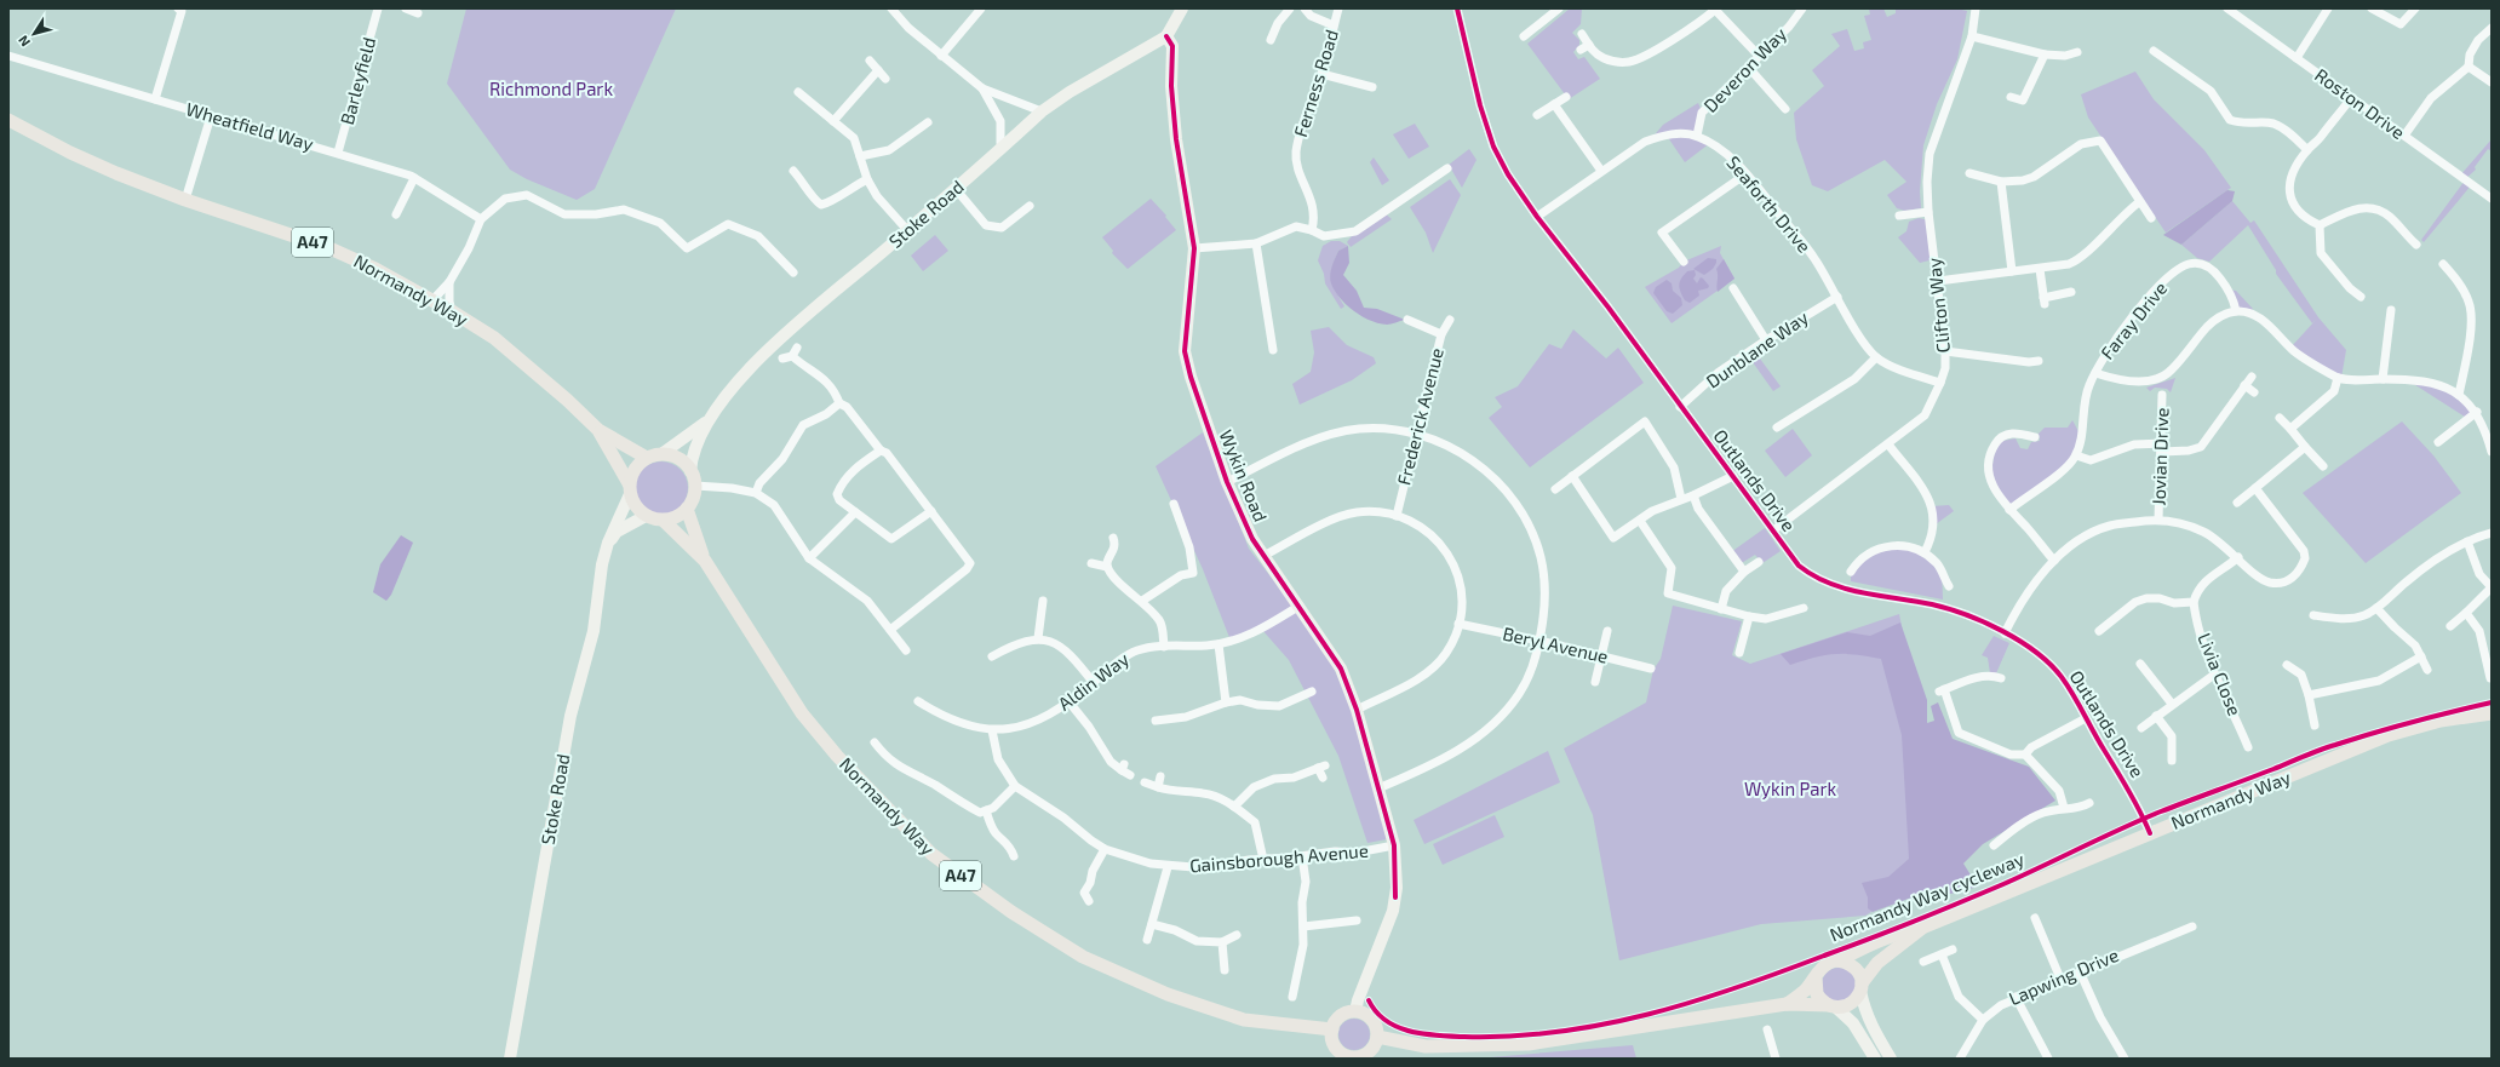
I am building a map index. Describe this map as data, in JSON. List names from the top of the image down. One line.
{"streets":{"main road":["A47","Normandy Way"],"street":["Deveron Way","Barleyfield","Ferness Road","Roston Drive","Wheatfield Way","Seaforth Drive","Stoke Road","Clifton Way","Faray Drive","Dunblane Way","Frederick Avenue","Jovian Drive","Wykin Road","Outlands Drive","Beryl Avenue","Livia Close","Aldin Way","Gainsborough Avenue","Lapwing Drive"],"cycle path":["Normandy Way cycleway"]},"crossings":[["Deveron Way","Seaforth Drive"],["Barleyfield","Wheatfield Way"],["Seaforth Drive","Dunblane Way"],["Seaforth Drive","Outlands Drive"],["Stoke Road","Normandy Way"],["Stoke Road","Wykin Road"],["Normandy Way","Wykin Road"],["Normandy Way","Outlands Drive"],["Clifton Way","Outlands Drive"],["Dunblane Way","Outlands Drive"],["Wykin Road","Aldin Way"],["Wykin Road","Gainsborough Avenue"],["Aldin Way","Gainsborough Avenue"]],"parks":["Richmond Park","Wykin Park"],"north":"bottom left"}
